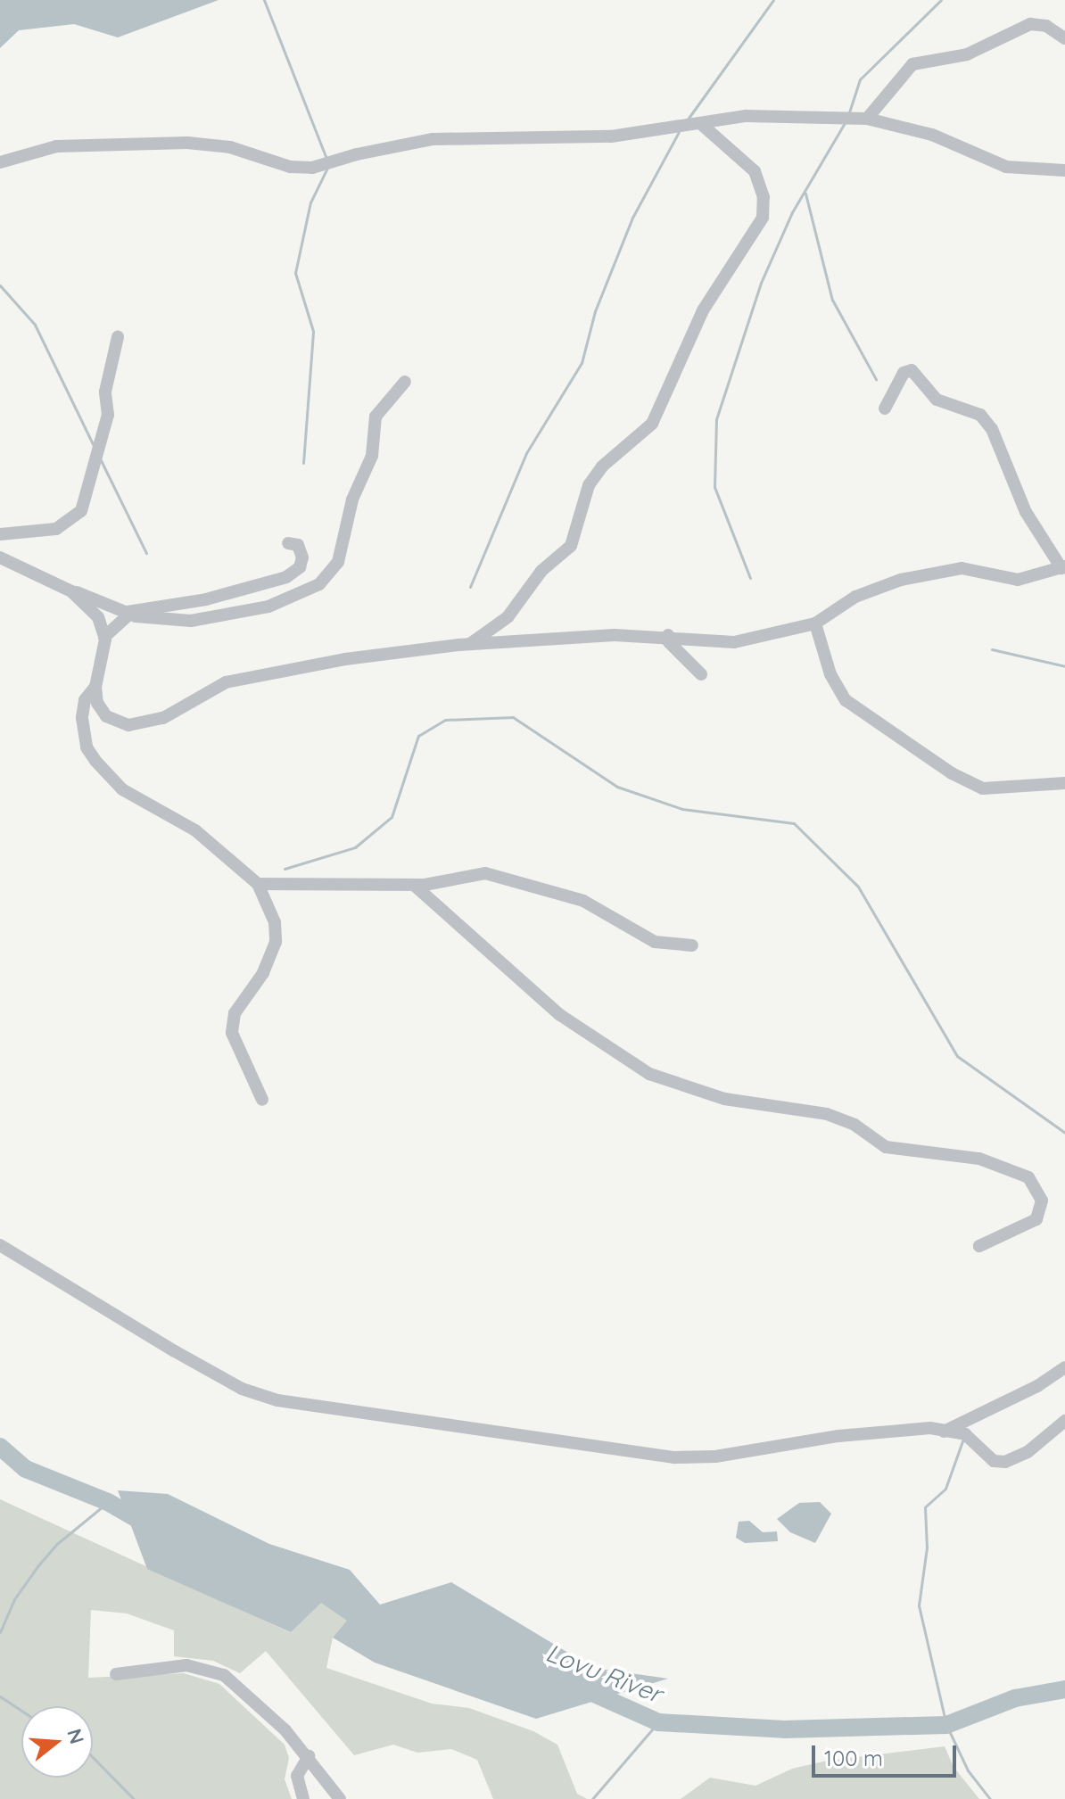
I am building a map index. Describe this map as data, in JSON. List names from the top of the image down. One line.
{"water":["Lovu River"],"scale_bar":"100 m","north":"right"}
